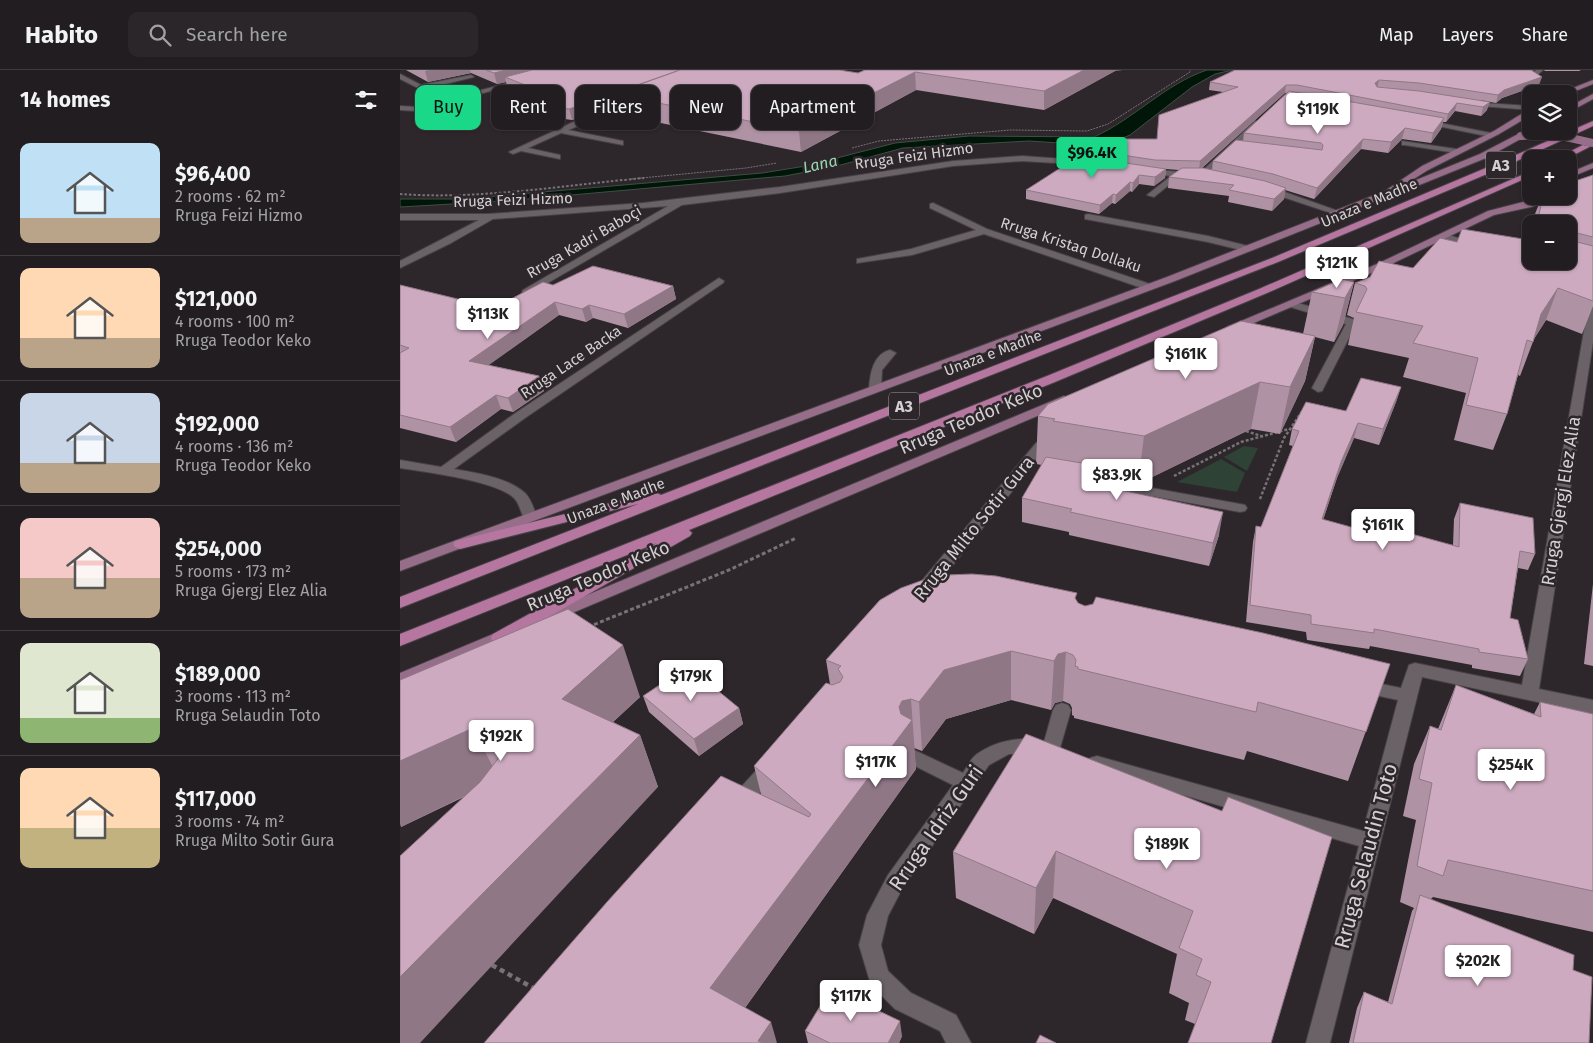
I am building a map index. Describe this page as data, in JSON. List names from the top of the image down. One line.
{"streets":{"highway":["A3","Unaza e Madhe"],"main road":["Rruga Teodor Keko"],"street":["Rruga Feizi Hizmo","Rruga Kadri Baboçi","Rruga Kristaq Dollaku","Rruga Lace Backa","Rruga Gjergj Elez Alia","Rruga Milto Sotir Gura","Rruga Idriz Guri","Rruga Selaudin Toto"]},"crossings":[["Rruga Feizi Hizmo","Rruga Kadri Baboçi"],["Rruga Gjergj Elez Alia","Rruga Selaudin Toto"],["Rruga Idriz Guri","Rruga Selaudin Toto"]],"water":["Lana"],"page":{"header":"Habito","search":"Search here","nav":["Map","Layers","Share"],"heading":"14 homes","map_buttons":["+","−"],"chip":["Buy","Rent","Filters","New","Apartment"],"price":["$119K","$96.4K","$121K","$113K","$161K","$83.9K","$161K","$179K","$192K","$117K","$254K","$189K","$202K","$117K"],"list":[{"name":"$96,400","note":"2 rooms · 62 m² · Rruga Feizi Hizmo"},{"name":"$121,000","note":"4 rooms · 100 m² · Rruga Teodor Keko"},{"name":"$192,000","note":"4 rooms · 136 m² · Rruga Teodor Keko"},{"name":"$254,000","note":"5 rooms · 173 m² · Rruga Gjergj Elez Alia"},{"name":"$189,000","note":"3 rooms · 113 m² · Rruga Selaudin Toto"},{"name":"$117,000","note":"3 rooms · 74 m² · Rruga Milto Sotir Gura"}]}}
